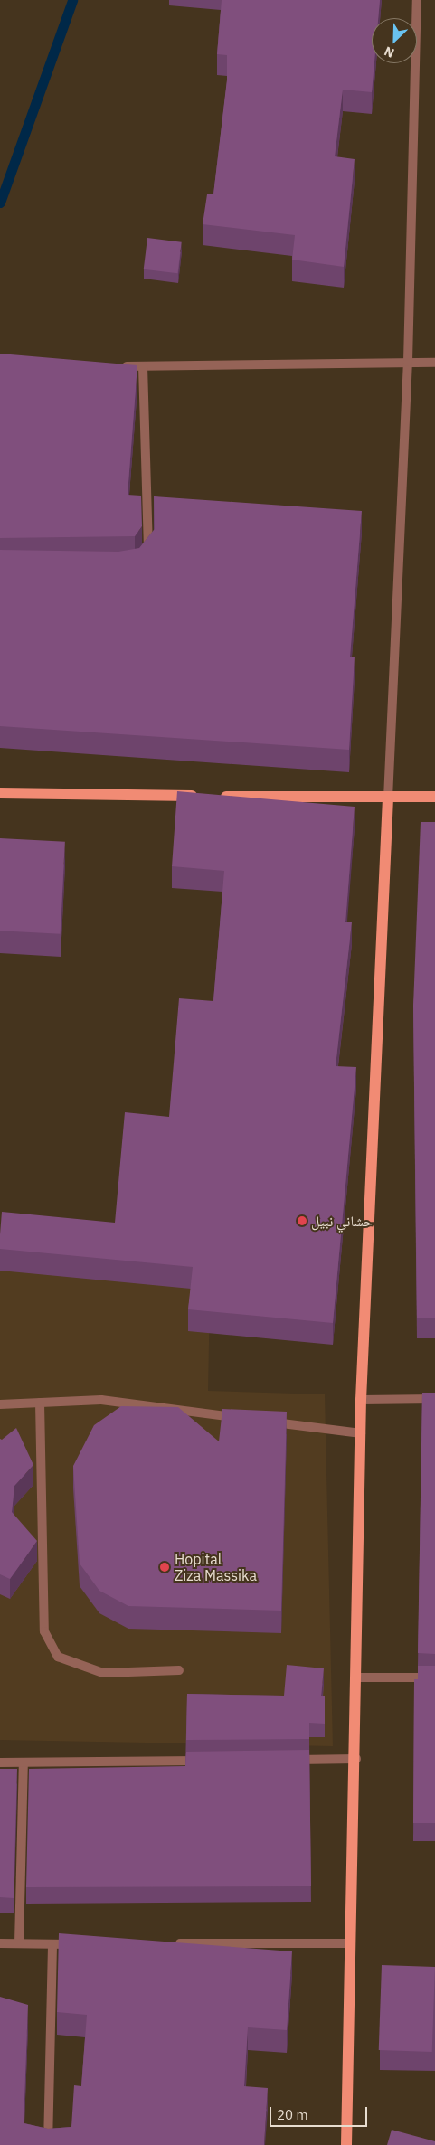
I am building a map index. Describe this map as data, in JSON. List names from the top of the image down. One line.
{"places":["حشاني نبيل","Hopital Ziza Massika"],"scale_bar":"20 m","north":"bottom left"}
